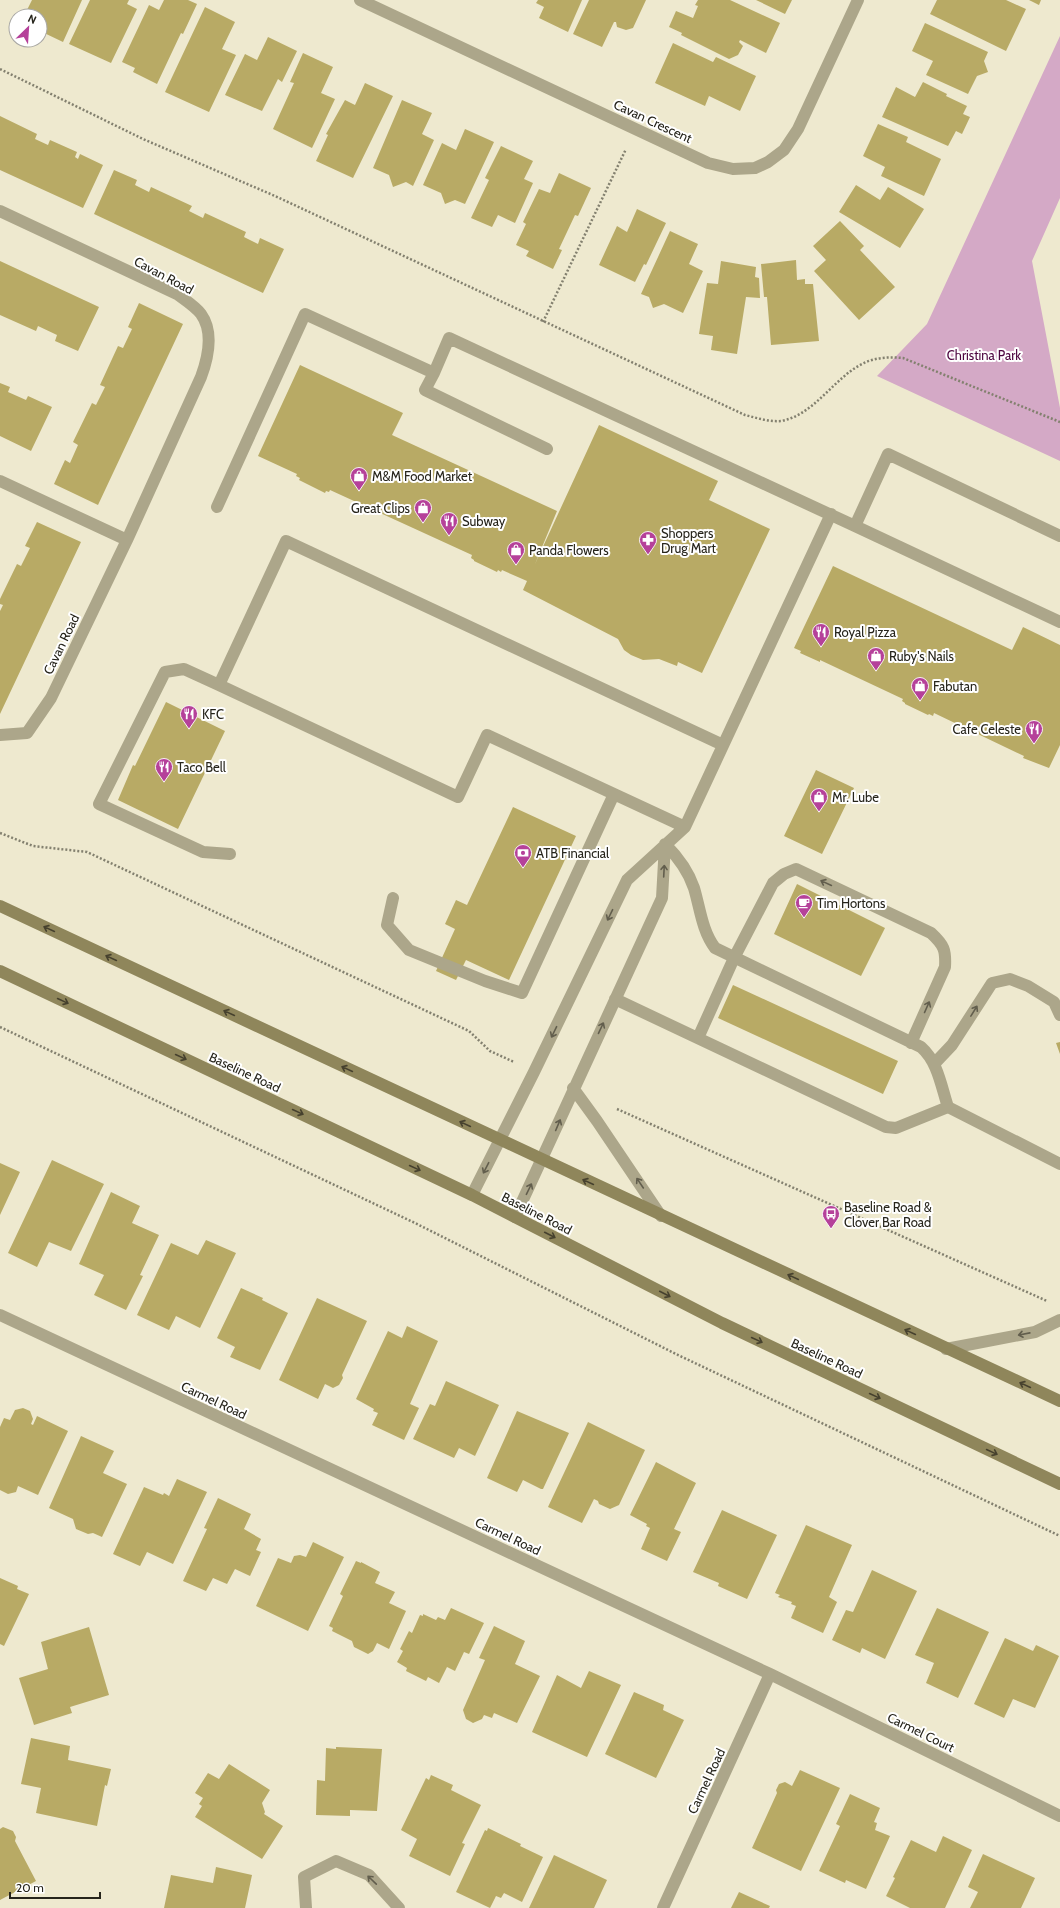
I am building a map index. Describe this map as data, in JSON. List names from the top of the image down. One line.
{"streets":{"main road":["Baseline Road"],"street":["Cavan Crescent","Cavan Road","Carmel Road","Carmel Court"]},"crossings":[["Carmel Road","Carmel Court"]],"parks":["Christina Park"],"places":{"shop":["M&M Food Market","Great Clips","Panda Flowers","Ruby's Nails","Fabutan","Mr. Lube"],"restaurant":["Subway","Royal Pizza","KFC","Cafe Celeste","Taco Bell"],"pharmacy":["Shoppers Drug Mart"],"bank":["ATB Financial"],"cafe":["Tim Hortons"],"bus stop":["Baseline Road & Clover Bar Road"]},"scale_bar":"20 m","north":"top right"}
